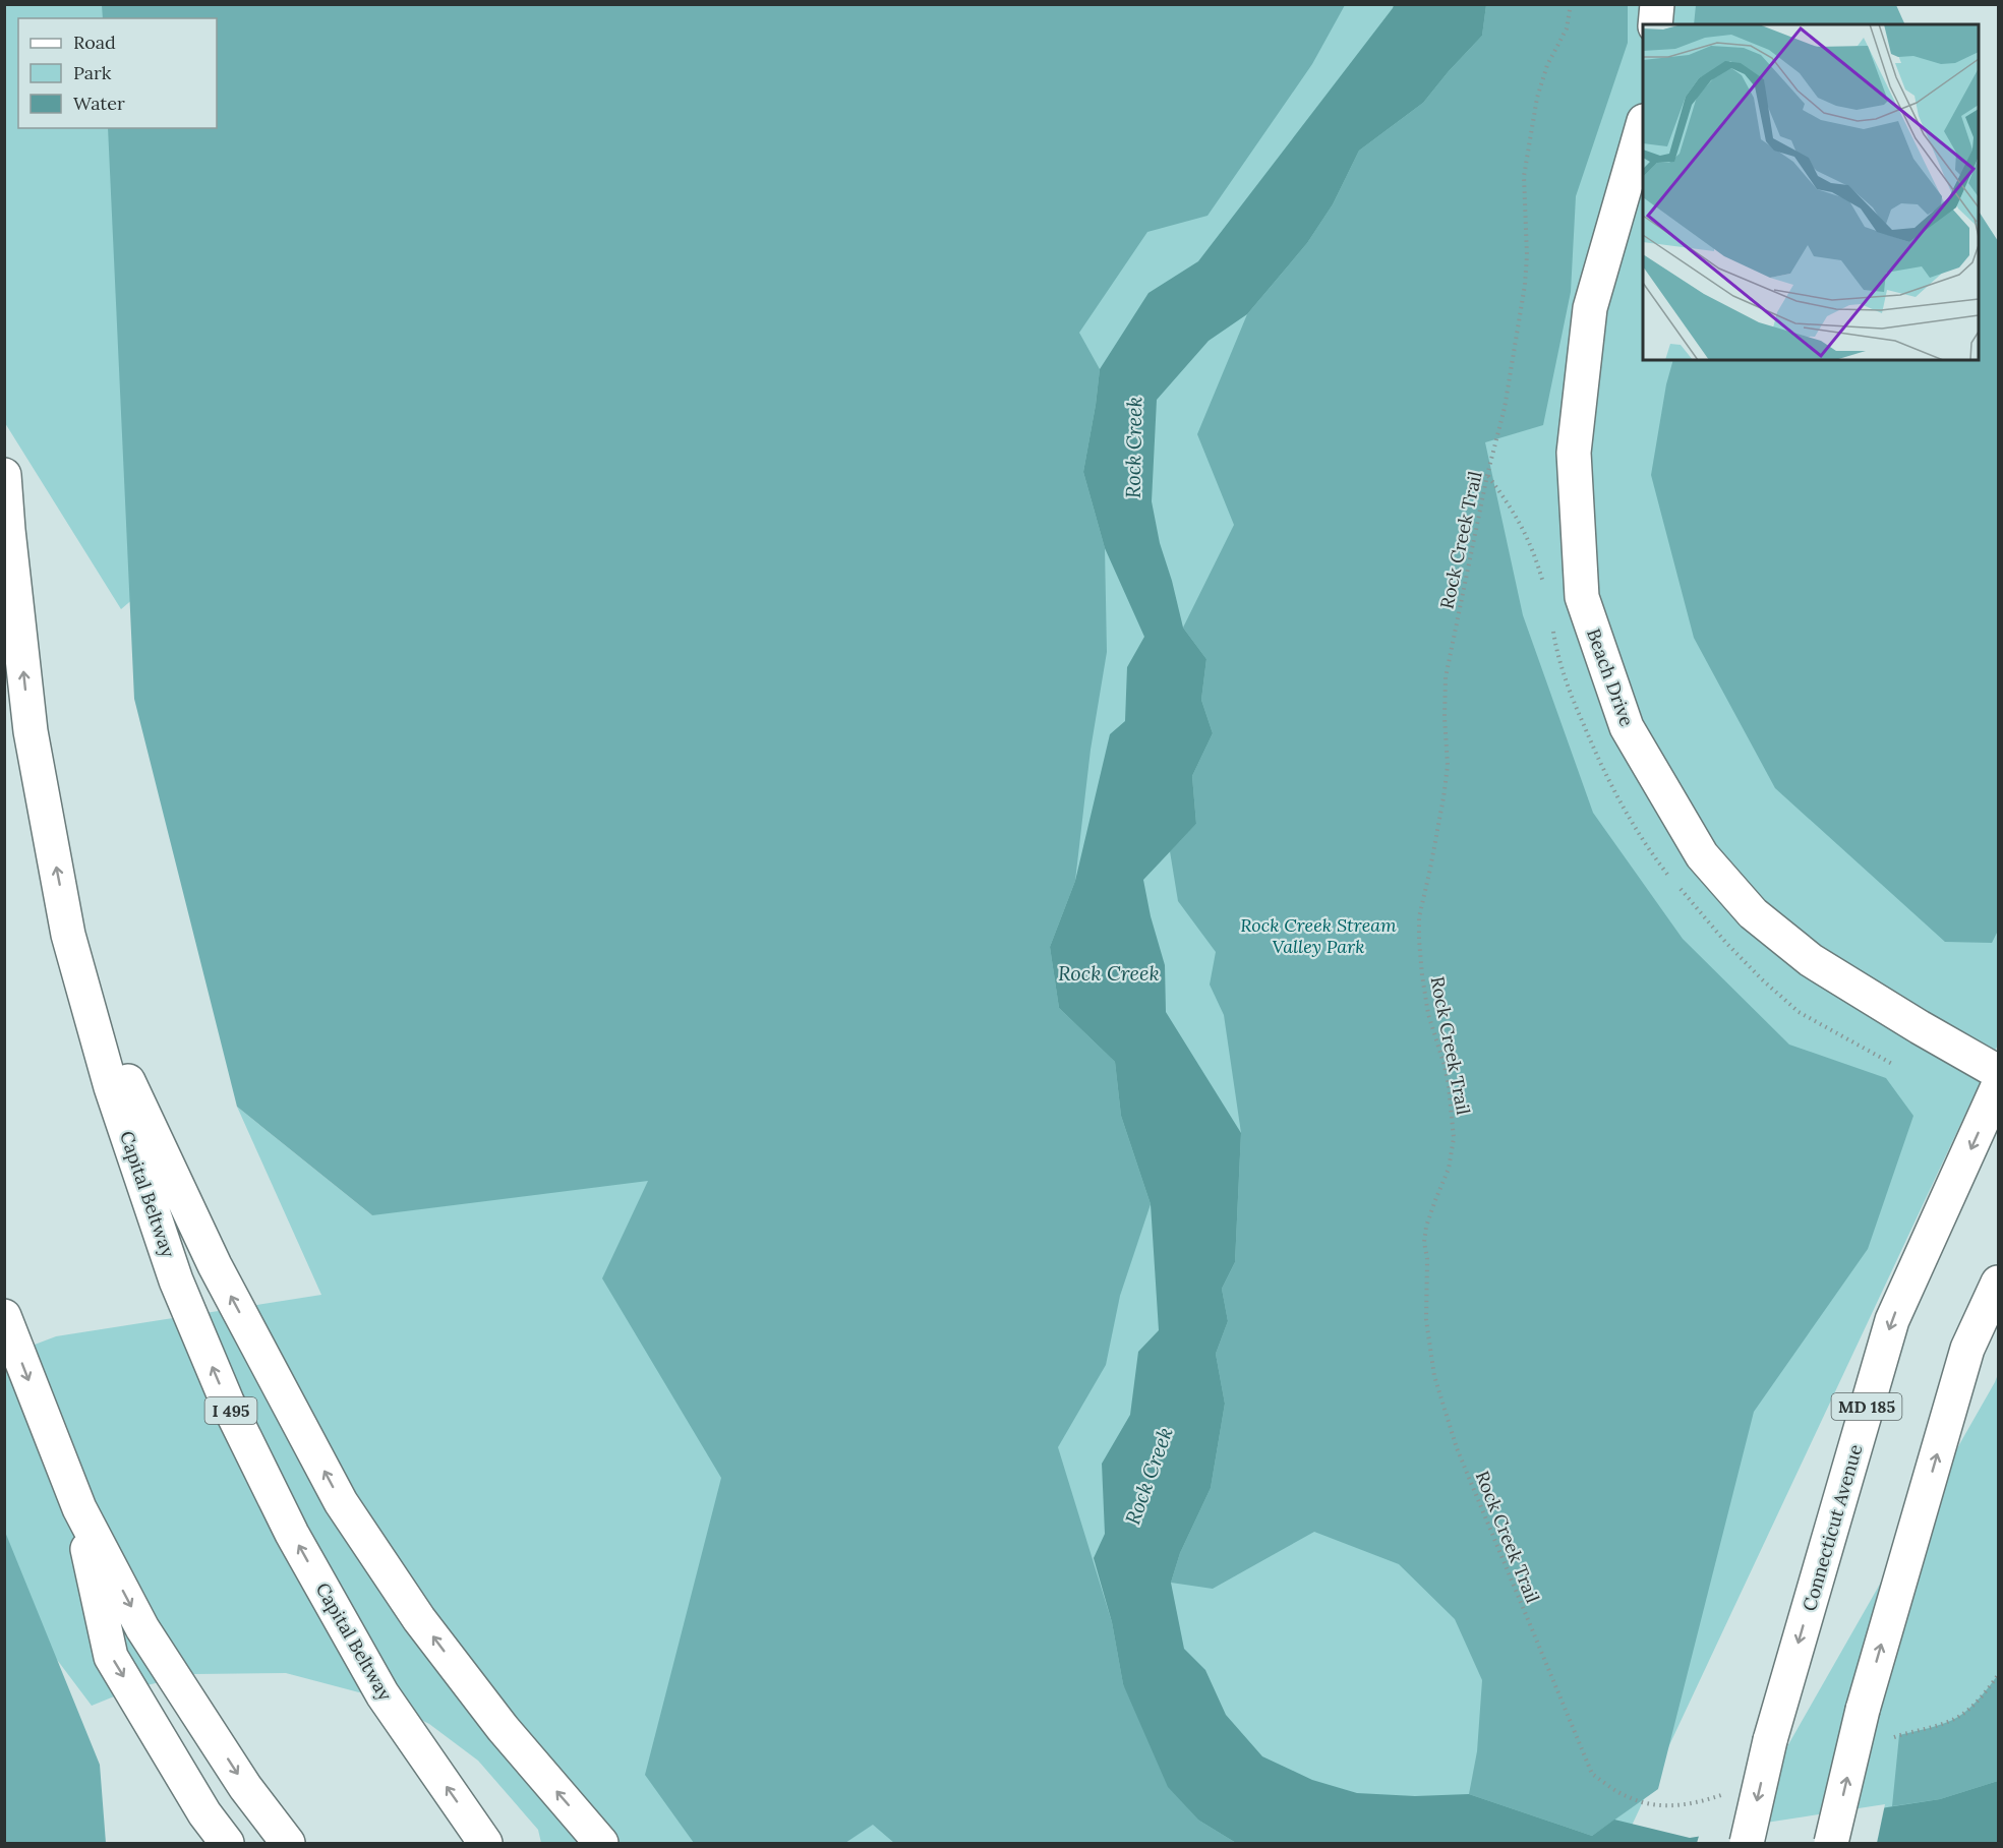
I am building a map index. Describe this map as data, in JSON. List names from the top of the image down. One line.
{"streets":{"main road":["Beach Drive","Capital Beltway","MD 185","I 495","Connecticut Avenue"],"path":["Rock Creek Trail"]},"water":["Rock Creek"],"parks":["Rock Creek Stream Valley Park"],"legend":["Road","Park","Water"]}
